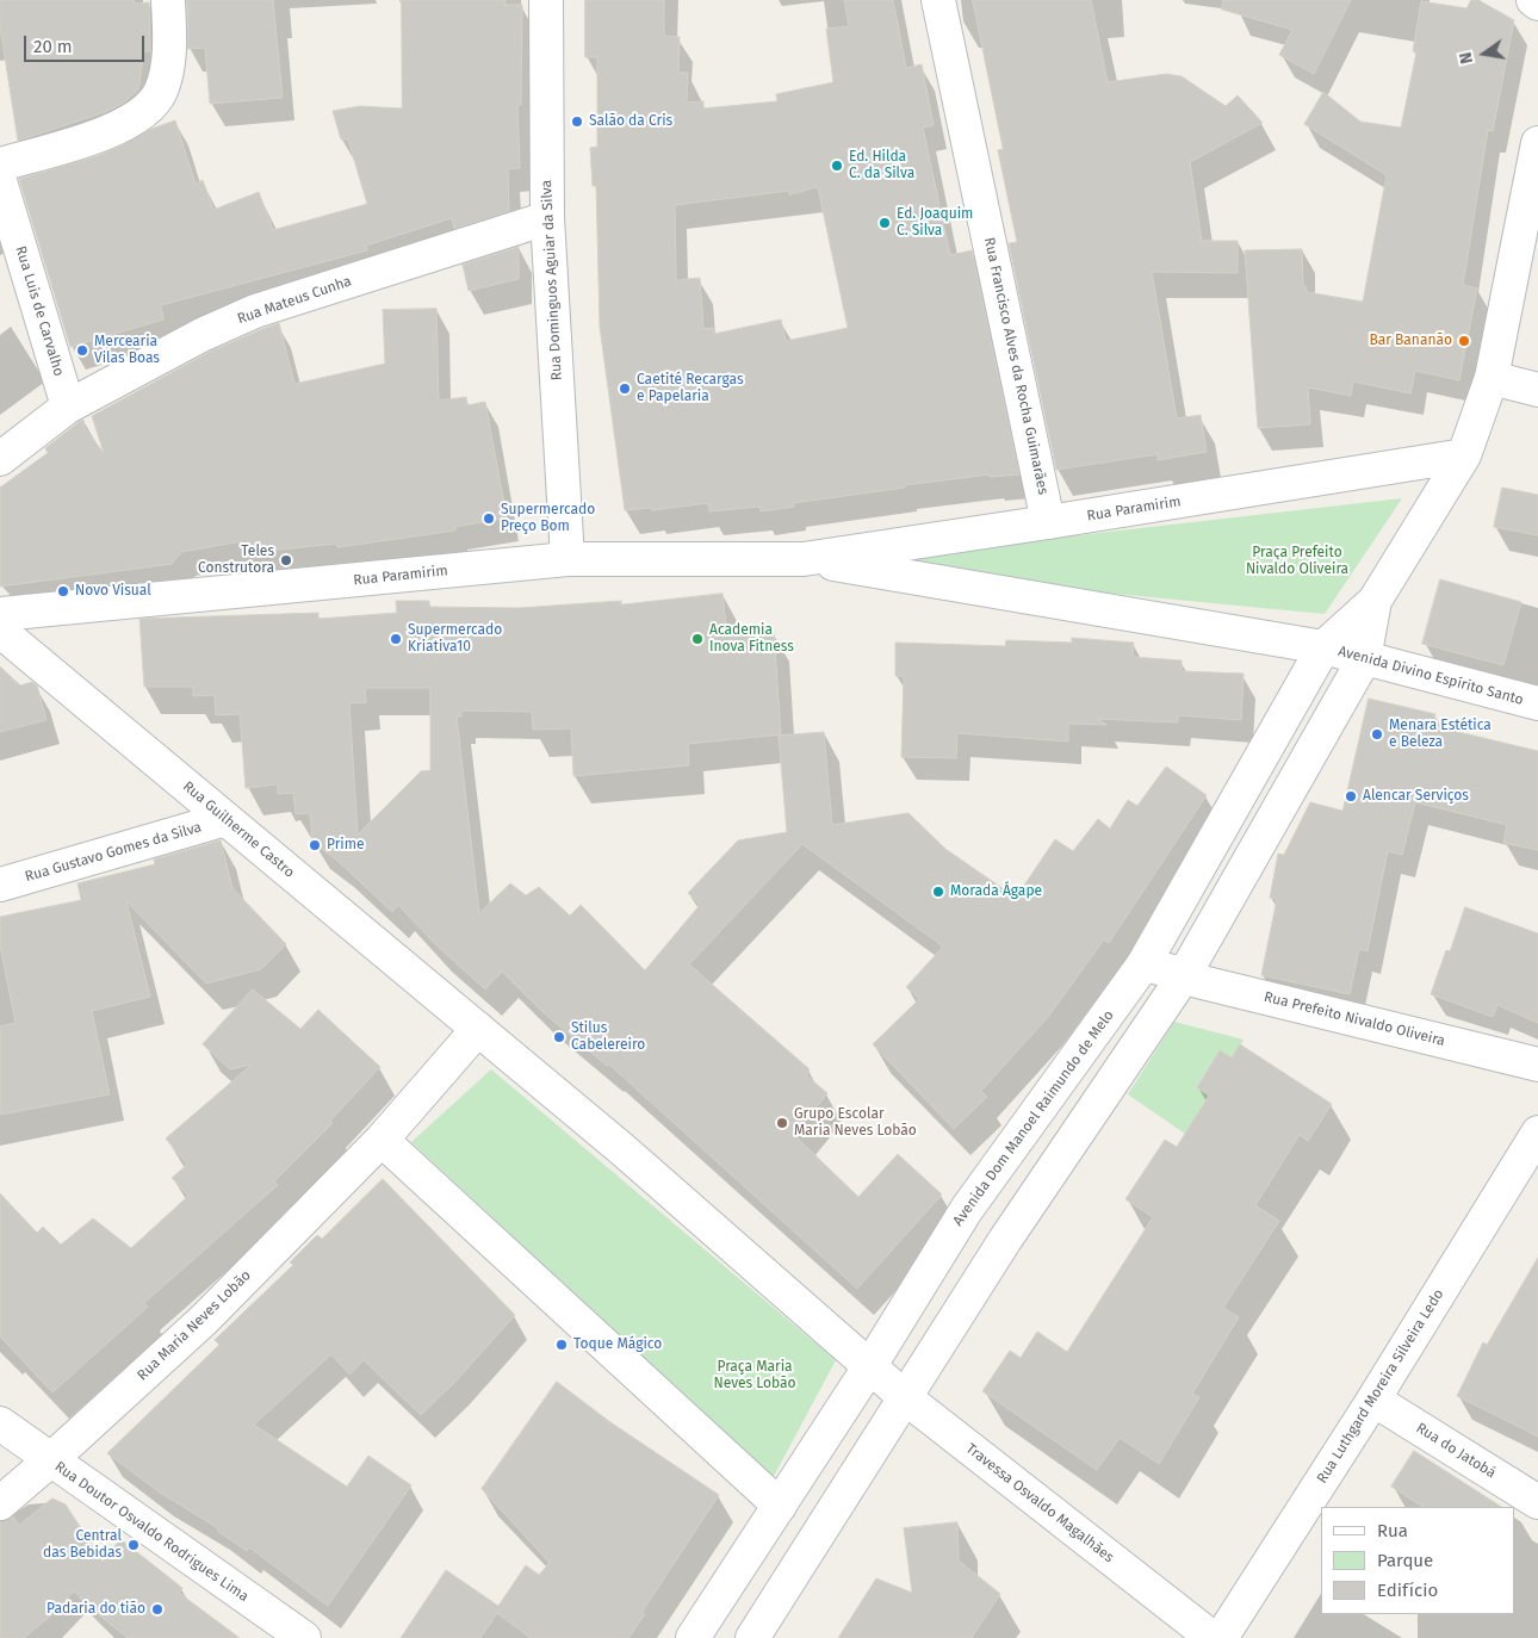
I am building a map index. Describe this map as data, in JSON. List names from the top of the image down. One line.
{"streets":{"street":["Rua Dominguos Aguiar da Silva","Rua Mateus Cunha","Rua Luis de Carvalho","Rua Francisco Alves da Rocha Guimarães","Rua Paramirim","Avenida Divino Espírito Santo","Rua Guilherme Castro","Rua Gustavo Gomes da Silva","Rua Prefeito Nivaldo Oliveira","Avenida Dom Manoel Raimundo de Melo","Rua Maria Neves Lobão","Rua Luthgard Moreira Silveira Ledo","Rua do Jatobá","Travessa Osvaldo Magalhães","Rua Doutor Osvaldo Rodrigues Lima"]},"crossings":[["Rua Dominguos Aguiar da Silva","Rua Mateus Cunha"],["Rua Dominguos Aguiar da Silva","Rua Paramirim"],["Rua Mateus Cunha","Rua Luis de Carvalho"],["Rua Francisco Alves da Rocha Guimarães","Rua Paramirim"],["Rua Paramirim","Avenida Divino Espírito Santo"],["Rua Paramirim","Avenida Dom Manoel Raimundo de Melo"],["Avenida Divino Espírito Santo","Avenida Dom Manoel Raimundo de Melo"],["Rua Guilherme Castro","Rua Gustavo Gomes da Silva"],["Rua Prefeito Nivaldo Oliveira","Avenida Dom Manoel Raimundo de Melo"],["Avenida Dom Manoel Raimundo de Melo","Travessa Osvaldo Magalhães"],["Rua Maria Neves Lobão","Rua Doutor Osvaldo Rodrigues Lima"],["Rua Luthgard Moreira Silveira Ledo","Rua do Jatobá"]],"parks":["Praça Prefeito Nivaldo Oliveira","Praça Maria Neves Lobão"],"places":["Salão da Cris","Ed. Hilda C. da Silva","Ed. Joaquim C. Silva","Bar Bananão","Mercearia Vilas Boas","Caetité Recargas e Papelaria","Supermercado Preço Bom","Teles Construtora","Novo Visual","Supermercado Kriativa10","Academia Inova Fitness","Menara Estética e Beleza","Alencar Serviços","Prime","Morada Ágape","Stilus Cabelereiro","Grupo Escolar Maria Neves Lobão","Toque Mágico","Central das Bebidas","Padaria do tião"],"legend":["Rua","Parque","Edifício"],"scale_bar":"20 m","north":"left"}
